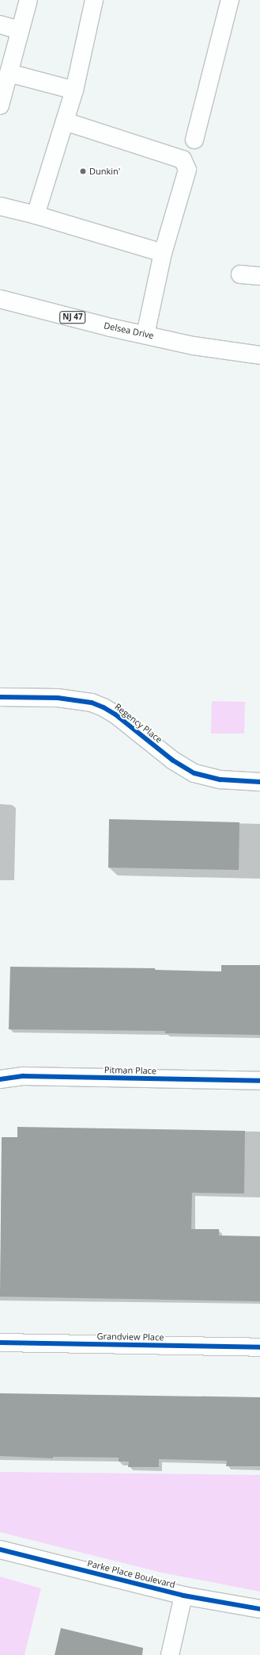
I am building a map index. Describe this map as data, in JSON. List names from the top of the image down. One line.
{"streets":{"street":["NJ 47","Delsea Drive","Regency Place","Pitman Place","Grandview Place","Parke Place Boulevard"]},"places":["Dunkin'"]}
